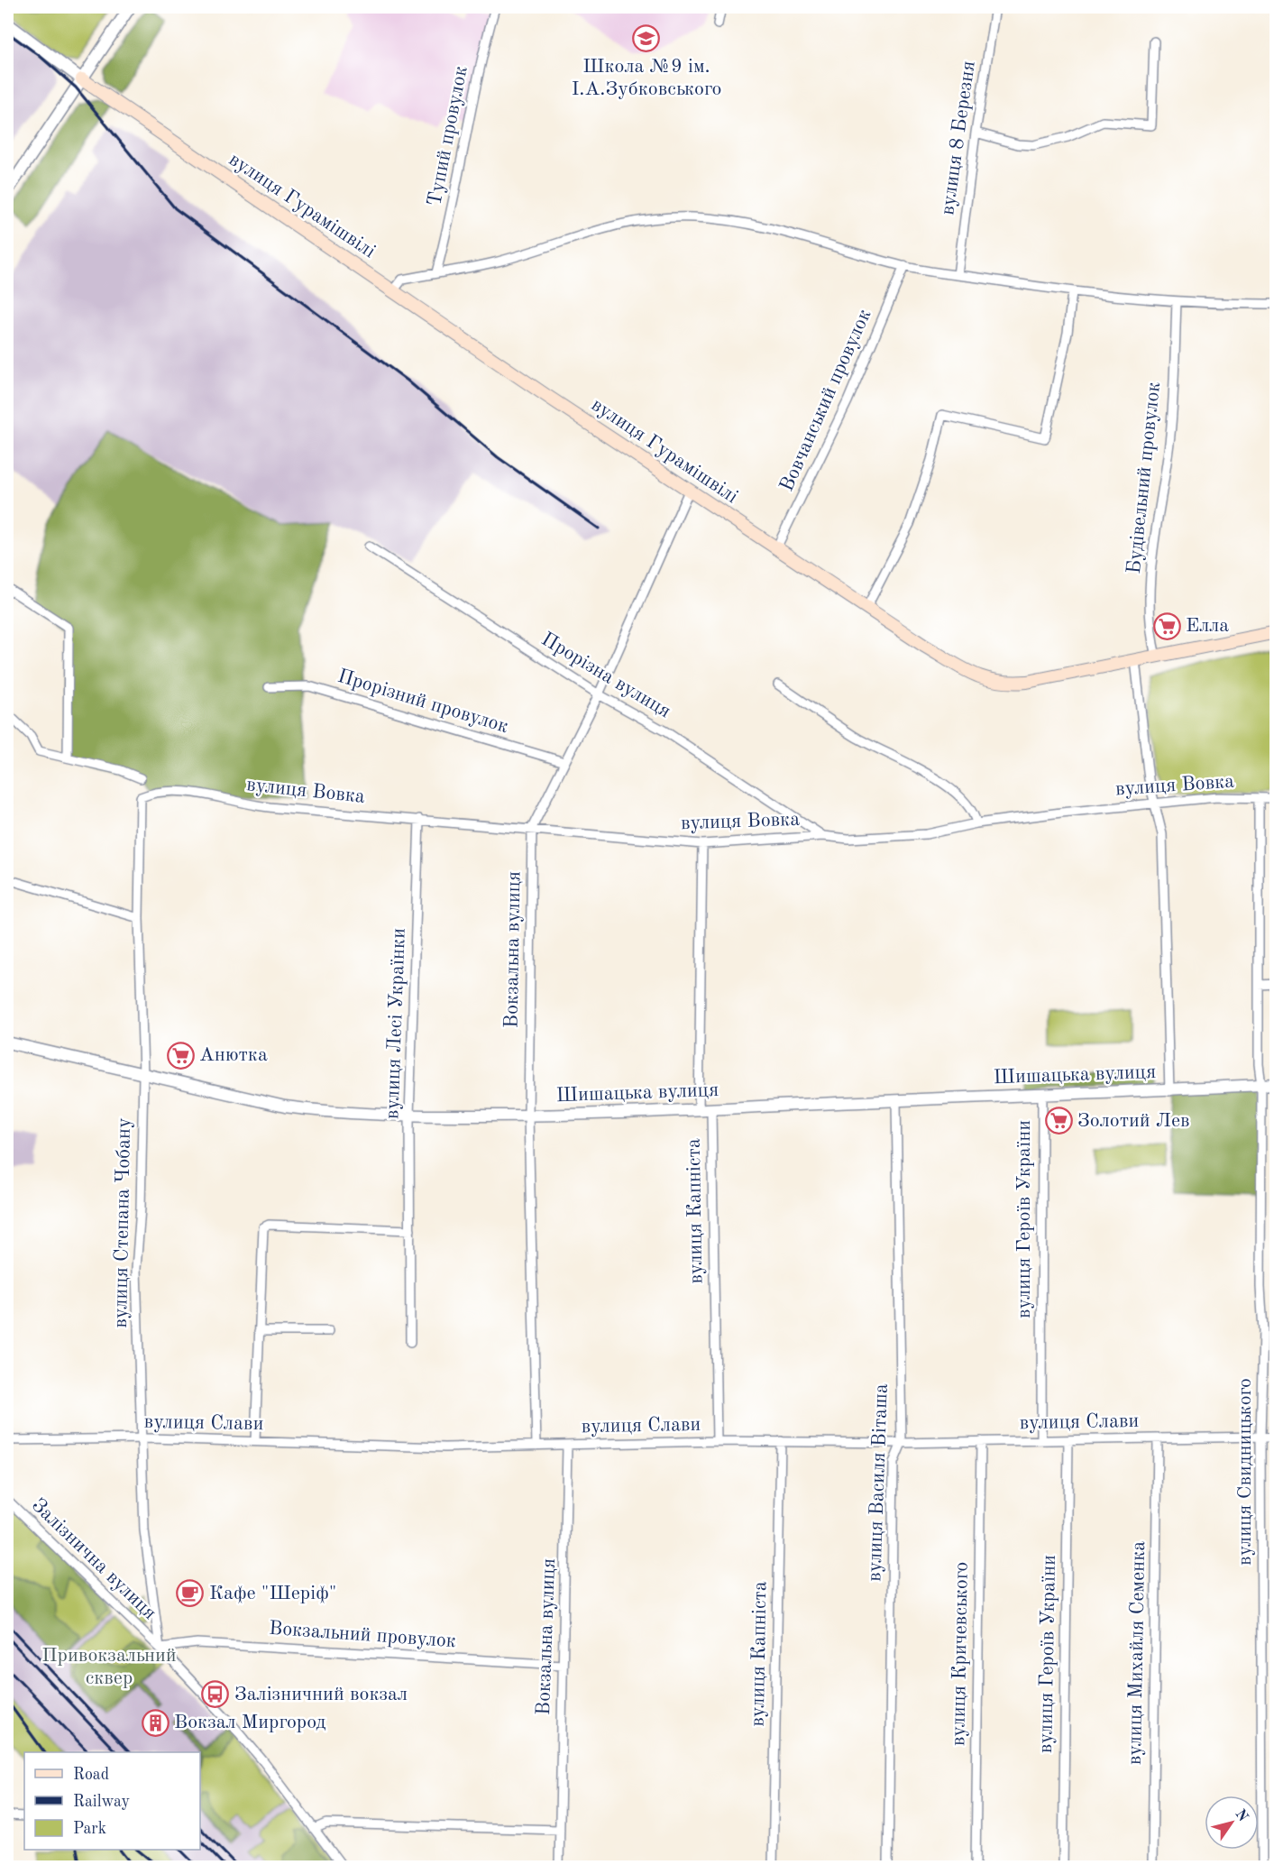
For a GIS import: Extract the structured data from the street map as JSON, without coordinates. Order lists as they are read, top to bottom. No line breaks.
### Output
{"streets":{"main road":["вулиця Гурамішвілі"],"street":["Тупий провулок","вулиця 8 Березня","Вовчанський провулок","Будівельний провулок","Прорізна вулиця","Прорізний провулок","вулиця Вовка","Вокзальна вулиця","вулиця Лесі Українки","Шишацька вулиця","вулиця Капніста","вулиця Героїв України","вулиця Степана Чобану","вулиця Слави","вулиця Свидницького","вулиця Василя Віташа","Залізнична вулиця","Вокзальний провулок","вулиця Михайля Семенка","вулиця Кричевського"]},"crossings":[["вулиця Гурамішвілі","Вовчанський провулок"],["вулиця Гурамішвілі","Будівельний провулок"],["вулиця Гурамішвілі","Вокзальна вулиця"],["Прорізна вулиця","вулиця Вовка"],["Прорізна вулиця","Вокзальна вулиця"],["Прорізний провулок","Вокзальна вулиця"],["вулиця Вовка","Вокзальна вулиця"],["вулиця Вовка","вулиця Лесі Українки"],["вулиця Вовка","вулиця Капніста"],["вулиця Вовка","вулиця Степана Чобану"],["вулиця Вовка","вулиця Свидницького"],["Вокзальна вулиця","Шишацька вулиця"],["Вокзальна вулиця","вулиця Слави"],["Вокзальна вулиця","Вокзальний провулок"],["вулиця Лесі Українки","Шишацька вулиця"],["Шишацька вулиця","вулиця Капніста"],["Шишацька вулиця","вулиця Героїв України"],["Шишацька вулиця","вулиця Степана Чобану"],["Шишацька вулиця","вулиця Свидницького"],["Шишацька вулиця","вулиця Василя Віташа"],["вулиця Капніста","вулиця Слави"],["вулиця Героїв України","вулиця Слави"],["вулиця Степана Чобану","вулиця Слави"],["вулиця Степана Чобану","Залізнична вулиця"],["вулиця Степана Чобану","Вокзальний провулок"],["вулиця Слави","вулиця Свидницького"],["вулиця Слави","вулиця Василя Віташа"],["вулиця Слави","вулиця Михайля Семенка"],["вулиця Слави","вулиця Кричевського"],["Залізнична вулиця","Вокзальний провулок"]],"parks":["Привокзальний сквер"],"places":{"school or university":["Школа №9 ім. І.А.Зубковського"],"supermarket":["Елла","Анютка","Золотий Лев"],"cafe":["Кафе \"Шеріф\""],"bus stop":["Залізничний вокзал"],"building":["Вокзал Миргород"]},"legend":["Road","Railway","Park"],"north":"top right"}
